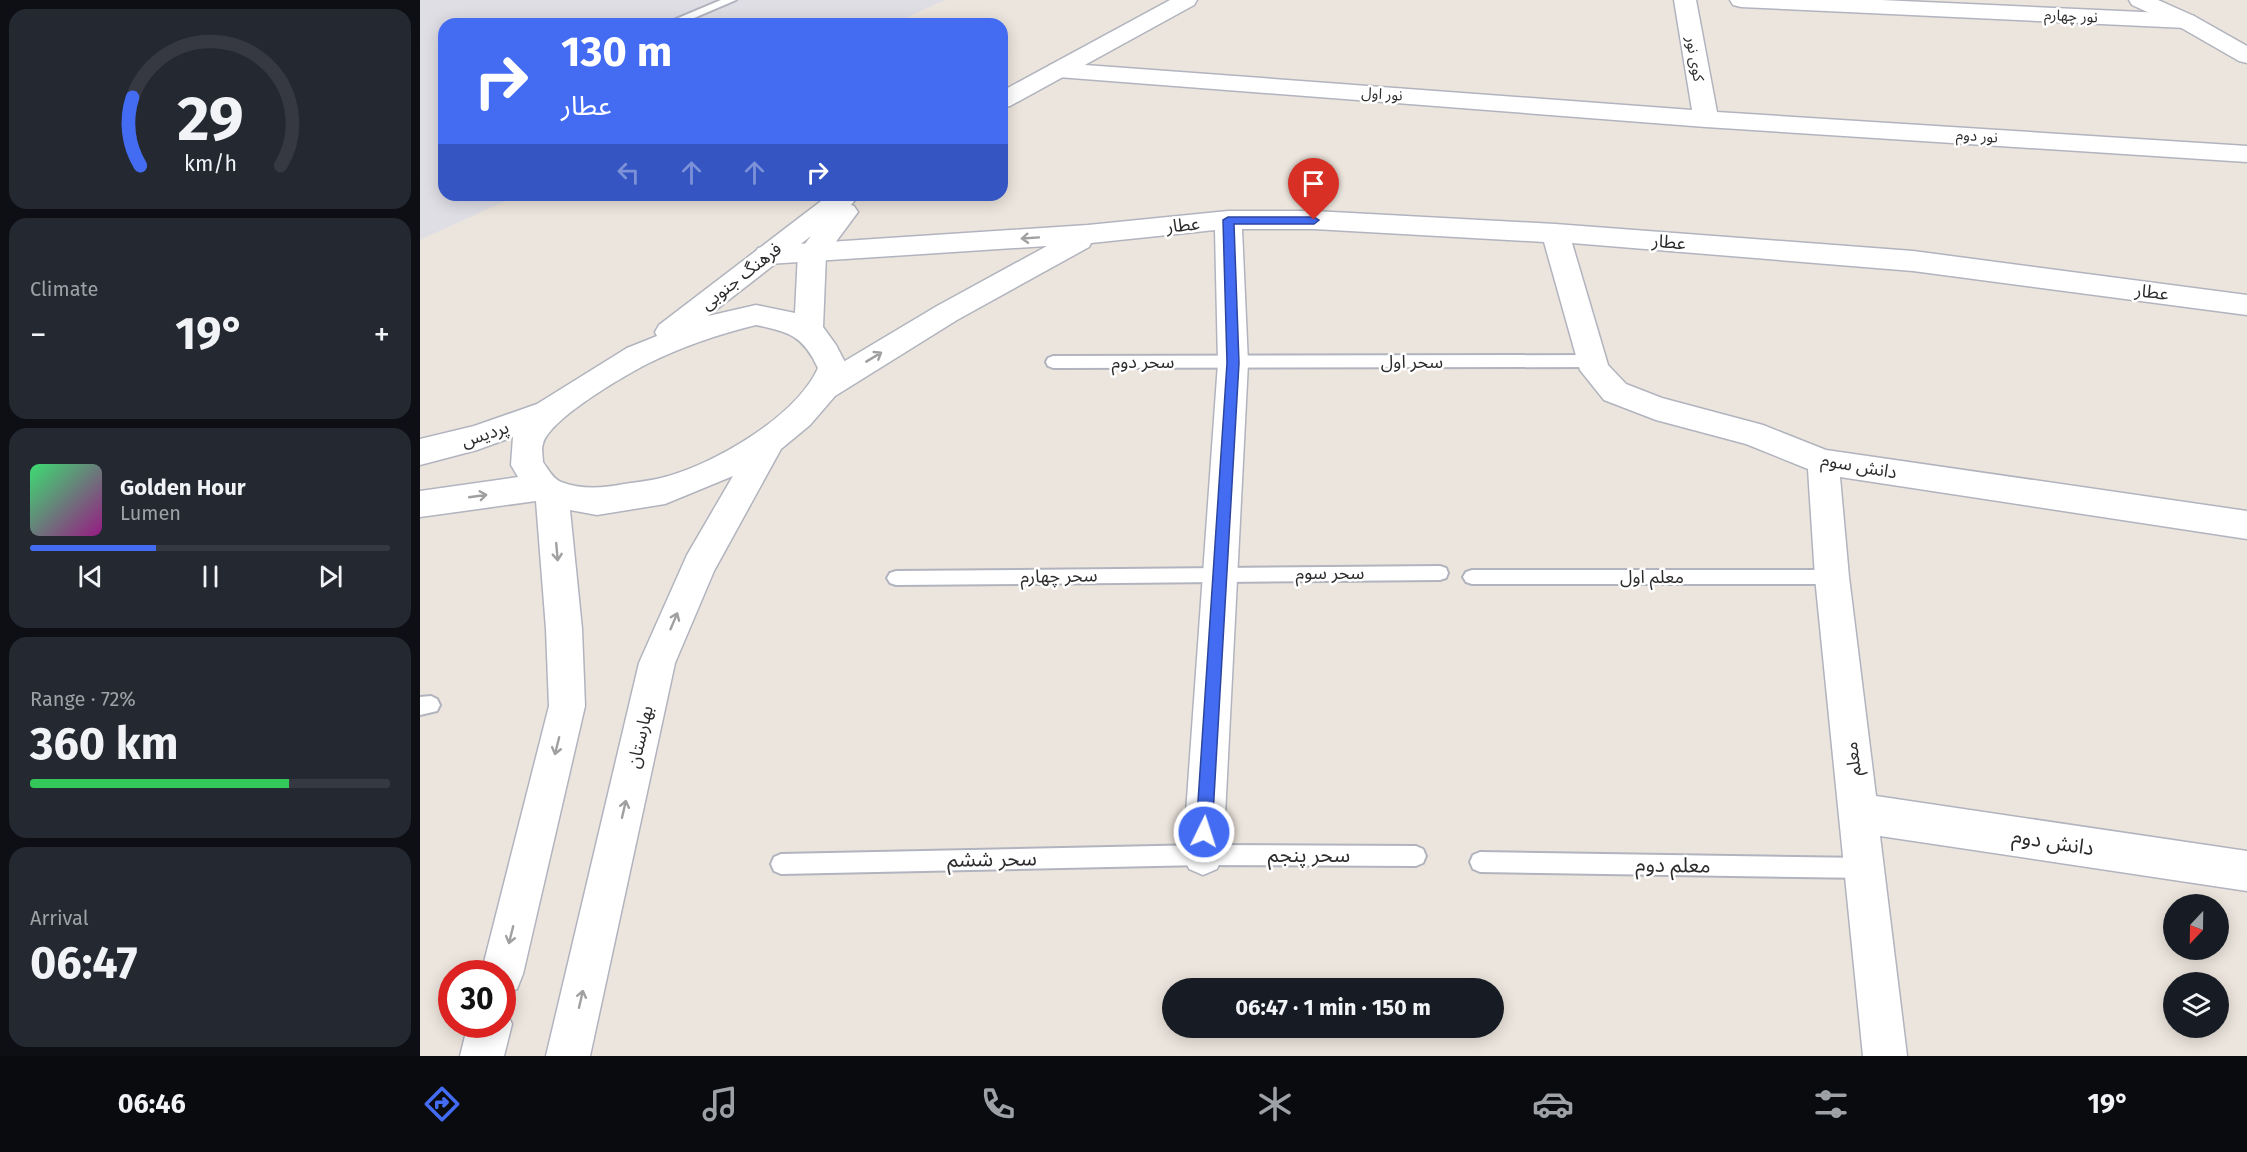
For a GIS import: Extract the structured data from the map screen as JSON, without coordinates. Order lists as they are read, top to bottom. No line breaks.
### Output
{"streets":{"street":["نور چهارم","کوی نور","نور اول","نور دوم","عطار","فرهنگ جنوبی","پردیس","دانش سوم","بهارستان","معلم","دانش دوم"],"lane":["سحر دوم","سحر اول","سحر سوم","سحر چهارم","معلم اول","سحر پنجم","سحر ششم","معلم دوم"]},"crossings":[["کوی نور","نور اول"],["کوی نور","نور دوم"],["نور اول","نور دوم"],["عطار","فرهنگ جنوبی"],["عطار","دانش سوم"],["سحر دوم","سحر اول"],["سحر اول","دانش سوم"],["دانش سوم","معلم"],["سحر سوم","سحر چهارم"],["معلم اول","معلم"],["معلم","دانش دوم"],["معلم","معلم دوم"],["سحر پنجم","سحر ششم"]],"north":"bottom","page":{"turn":["130 m","عطار"],"tile":["Climate",["Range · 72%","360 km"],["Arrival","06:47"]],"heat":["−","19°","+"],"song":["Golden Hour","Lumen"],"limit":"30","trip":"06:47 · 1 min · 150 m","tabs":["06:46","19°"],"gauge":["29","km/h"]}}
